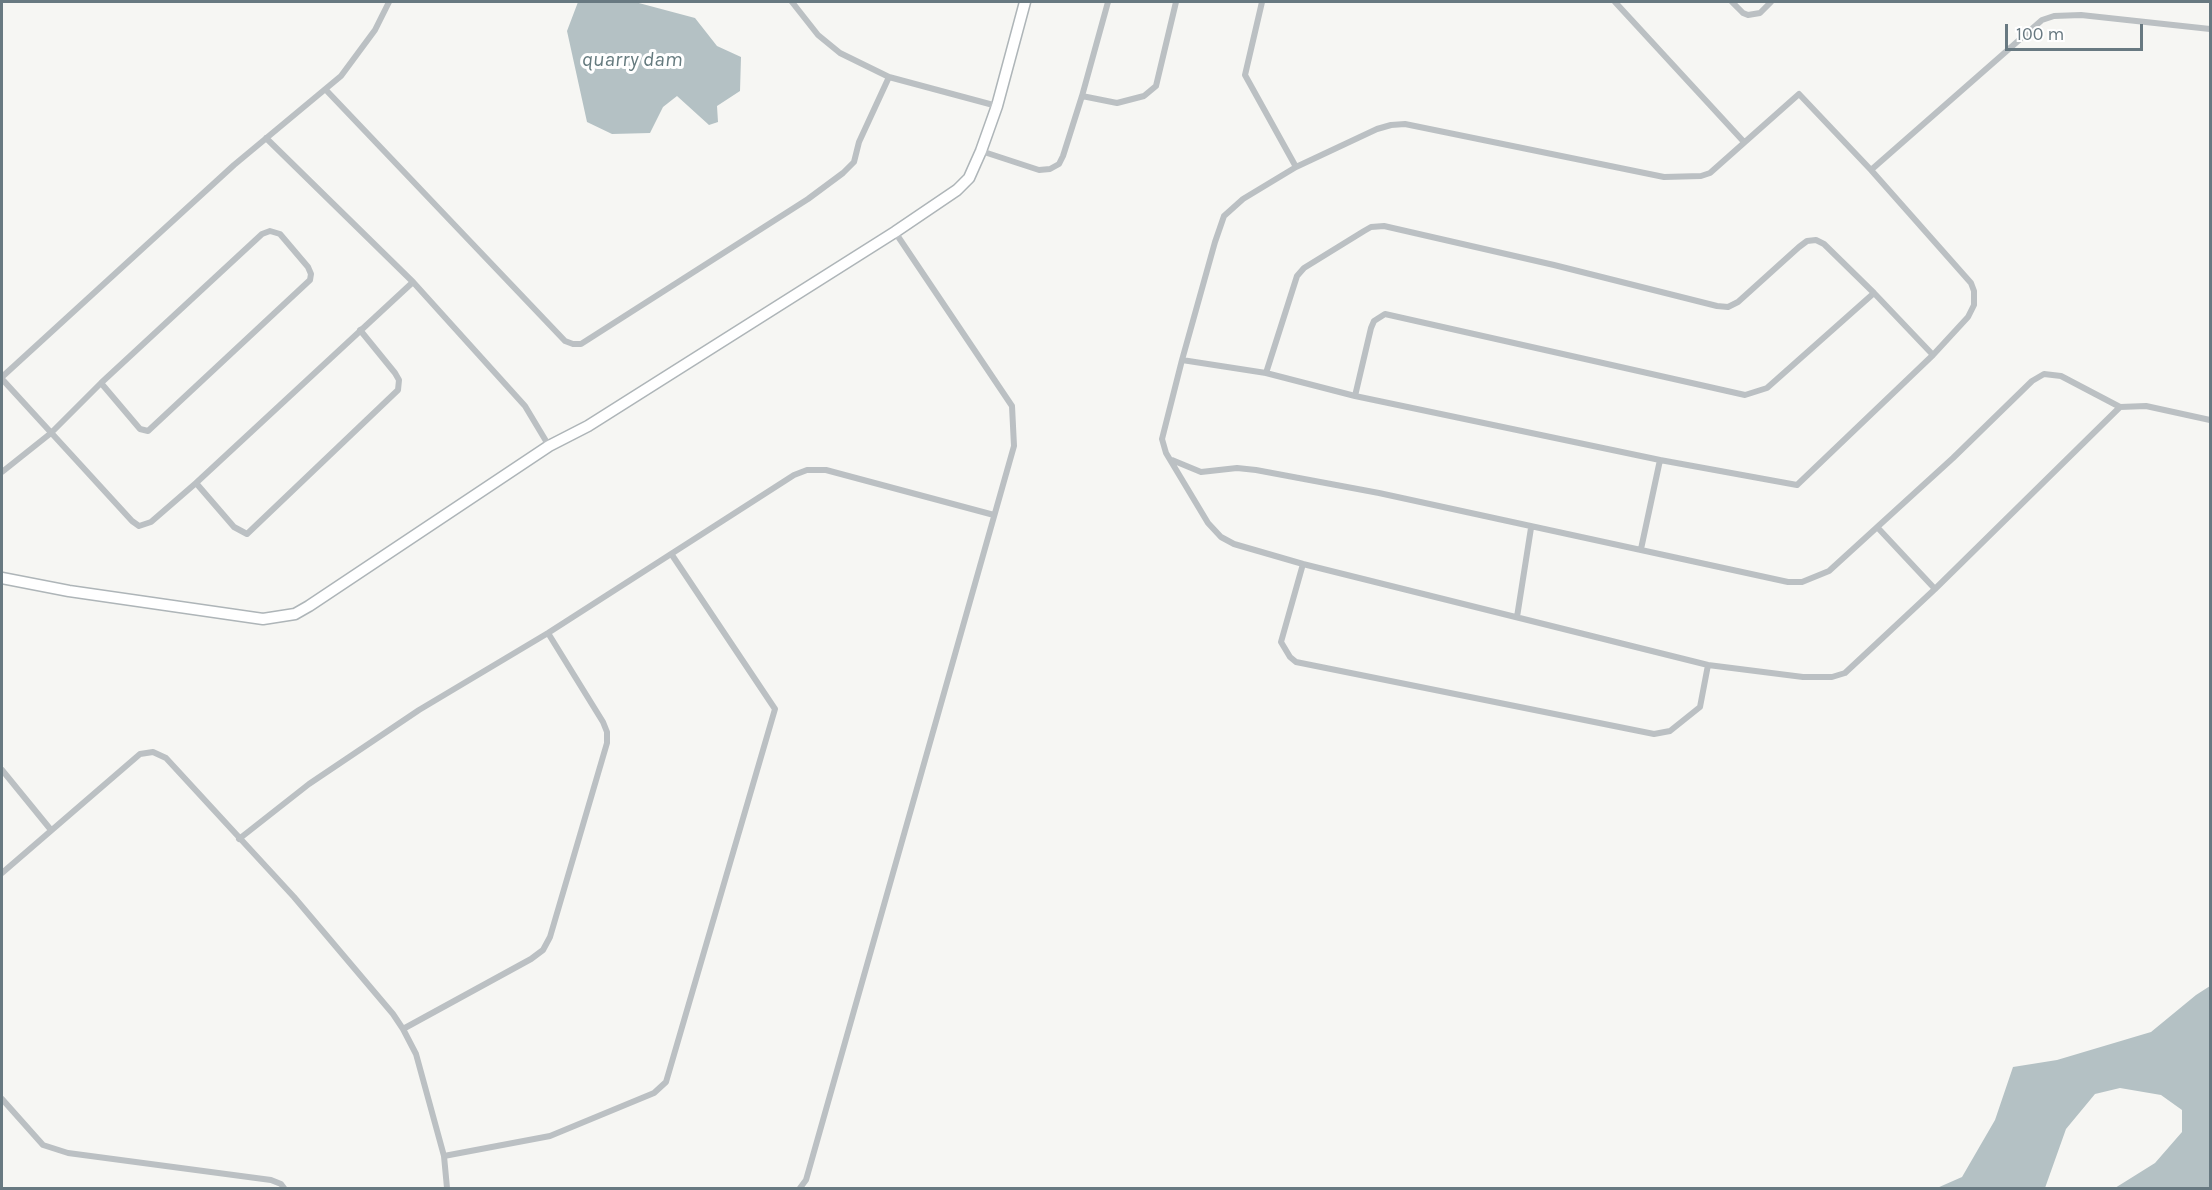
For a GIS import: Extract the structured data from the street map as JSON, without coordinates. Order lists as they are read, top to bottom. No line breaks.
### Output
{"water":["quarry dam"],"scale_bar":"100 m"}
